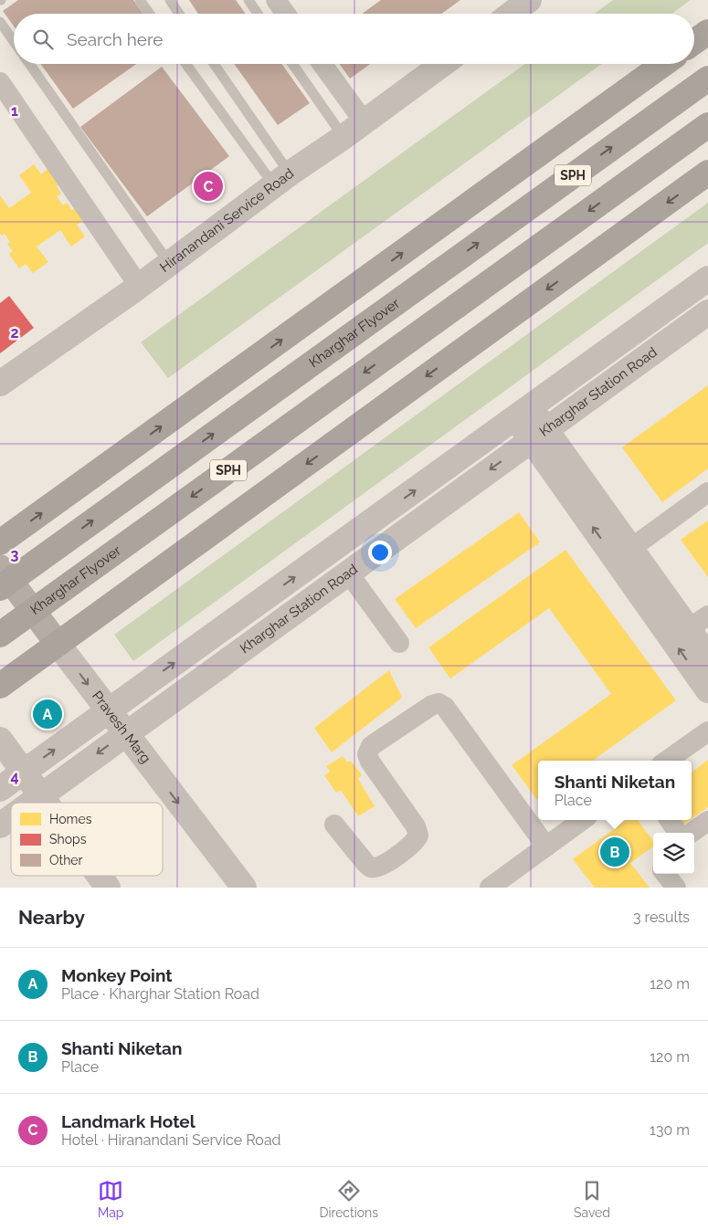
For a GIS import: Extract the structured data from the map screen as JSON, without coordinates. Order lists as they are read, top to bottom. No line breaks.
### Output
{"streets":{"highway":["SPH","Kharghar Flyover"],"main road":["Pravesh Marg"],"street":["Hiranandani Service Road","Kharghar Station Road"]},"crossings":[["Kharghar Station Road","Pravesh Marg"]],"one_way":["Pravesh Marg"],"legend":["Homes","Shops","Other"],"page":{"search":"Search here","pins":["C","A","B"],"popup":["Shanti Niketan","Place"],"heading":["Nearby","3 results"],"list":[{"mark":"A","name":"Monkey Point","note":"Place · Kharghar Station Road","value":"120 m"},{"mark":"B","name":"Shanti Niketan","note":"Place","value":"120 m"},{"mark":"C","name":"Landmark Hotel","note":"Hotel · Hiranandani Service Road","value":"130 m"}],"nav":["Map","Directions","Saved"]},"grid":{"rows":["1","2","3","4"]}}
